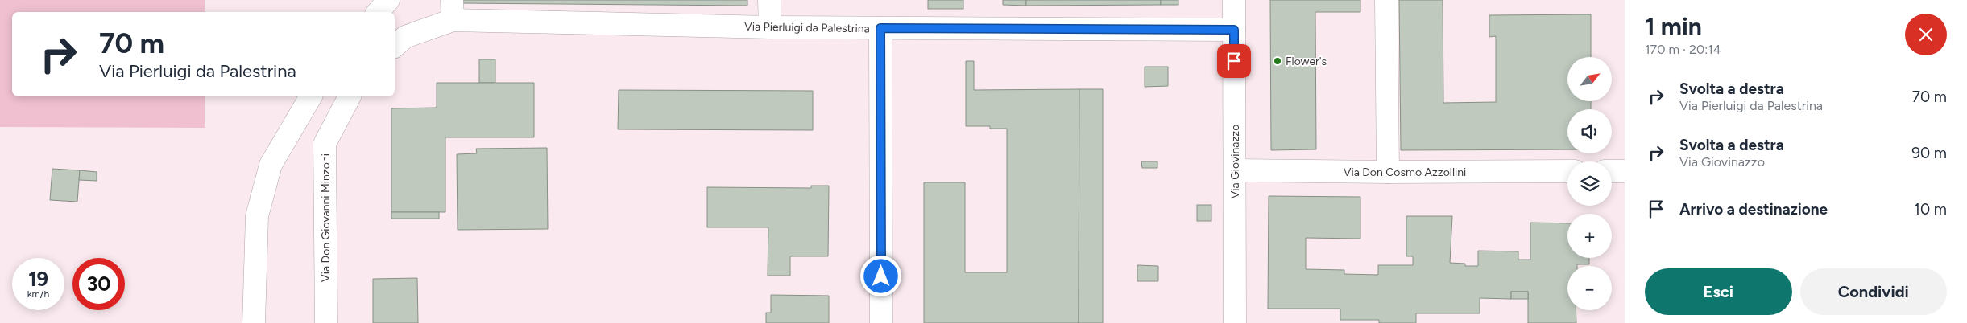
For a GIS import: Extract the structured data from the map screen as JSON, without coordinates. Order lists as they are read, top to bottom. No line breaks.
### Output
{"streets":{"street":["Via Pierluigi da Palestrina","Via Giovinazzo","Via Don Cosmo Azzollini","Via Don Giovanni Minzoni"]},"crossings":[["Via Pierluigi da Palestrina","Via Giovinazzo"],["Via Giovinazzo","Via Don Cosmo Azzollini"]],"places":["Flower's"],"north":"top right","page":{"heading":["1 min","170 m · 20:14"],"turn":["70 m","Via Pierluigi da Palestrina"],"map_buttons":["+","−"],"list":[{"name":"Svolta a destra","note":"Via Pierluigi da Palestrina","value":"70 m"},{"name":"Svolta a destra","note":"Via Giovinazzo","value":"90 m"},{"name":"Arrivo a destinazione","value":"10 m"}],"speed":"19 km/h","limit":"30","buttons":["Esci","Condividi"]}}
